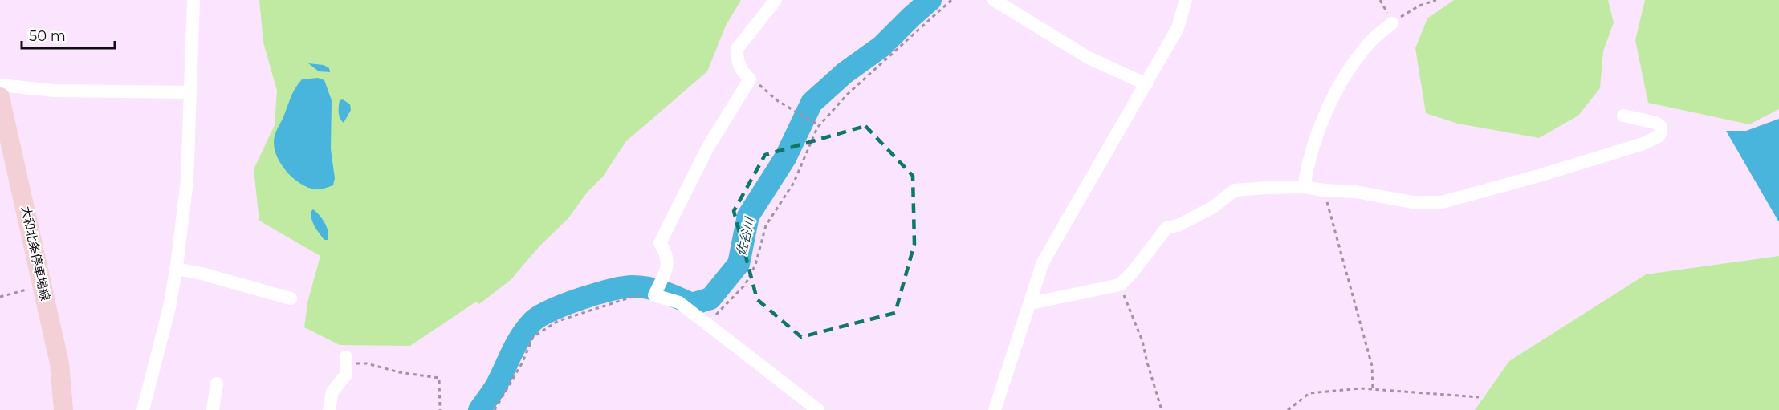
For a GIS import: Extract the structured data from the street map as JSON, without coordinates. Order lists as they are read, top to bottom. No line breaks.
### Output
{"streets":{"main road":["大和北条停車場線"]},"water":["佐谷川"],"scale_bar":"50 m"}
